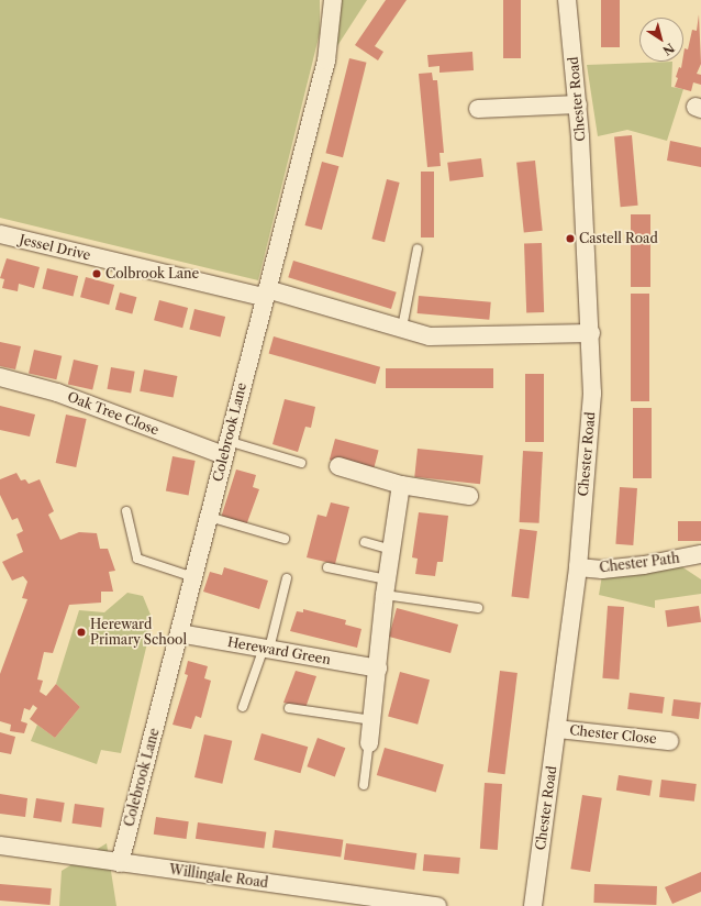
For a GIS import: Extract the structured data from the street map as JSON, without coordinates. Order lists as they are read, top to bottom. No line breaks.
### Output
{"streets":{"street":["Chester Road","Jessel Drive","Oak Tree Close","Colebrook Lane","Chester Path","Hereward Green","Chester Close","Willingale Road"]},"crossings":[["Chester Road","Chester Path"],["Chester Road","Chester Close"],["Jessel Drive","Colebrook Lane"],["Oak Tree Close","Colebrook Lane"],["Colebrook Lane","Hereward Green"],["Colebrook Lane","Willingale Road"]],"places":["Castell Road","Colbrook Lane","Hereward Primary School"],"north":"bottom right"}
